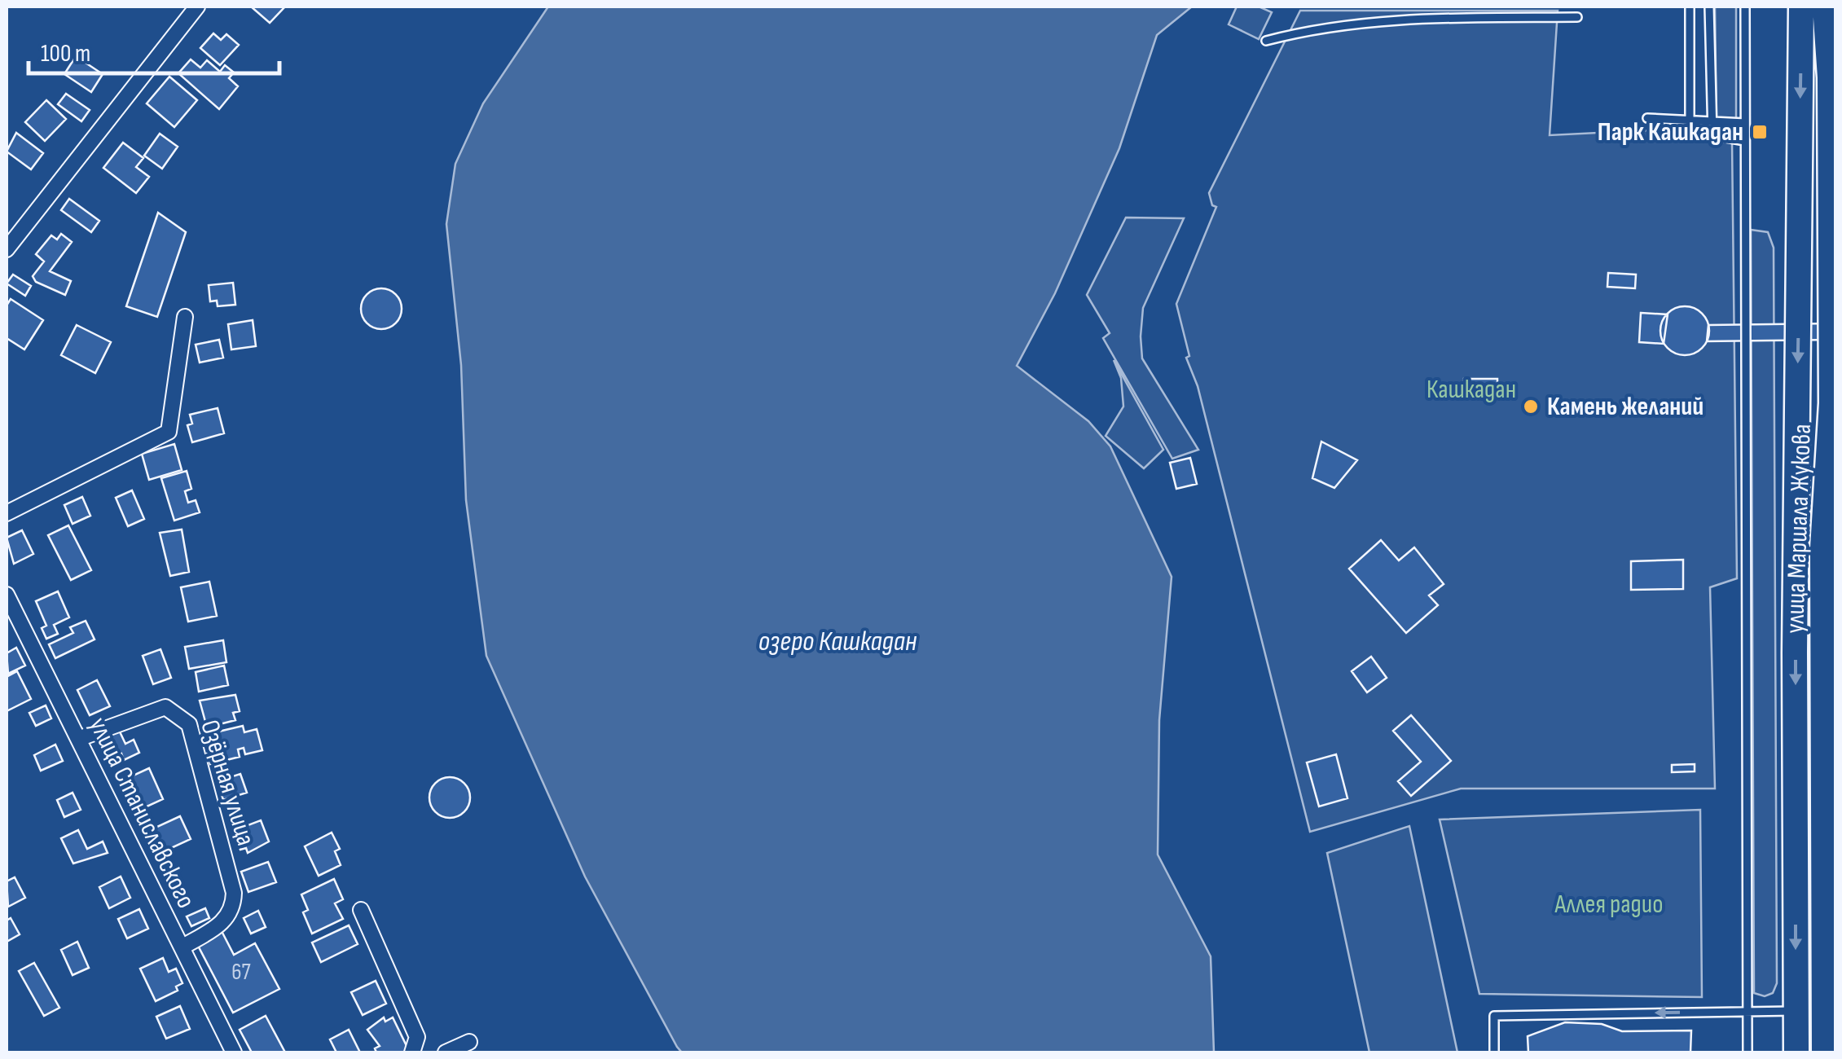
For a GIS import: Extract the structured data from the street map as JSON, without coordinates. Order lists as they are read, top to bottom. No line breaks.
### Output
{"streets":{"main road":["улица Маршала Жукова"],"street":["Озёрная улица","улица Станиславского"]},"crossings":[["Озёрная улица","улица Станиславского"]],"water":["озеро Кашкадан"],"parks":["Кашкадан","Аллея радио"],"places":{"transit":["Парк Кашкадан"],"other":["Камень желаний"]},"house_numbers":["67"],"scale_bar":"100 m"}
